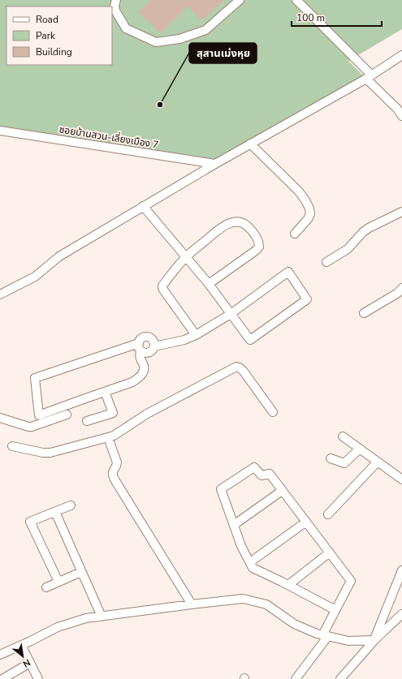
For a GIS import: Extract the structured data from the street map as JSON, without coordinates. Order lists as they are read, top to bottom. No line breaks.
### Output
{"streets":{"street":["ซอยบ้านสวน-เลี่ยงเมือง 7"]},"places":["สุสานเม่งหุย"],"legend":["Road","Park","Building"],"scale_bar":"100 m","north":"bottom right"}
